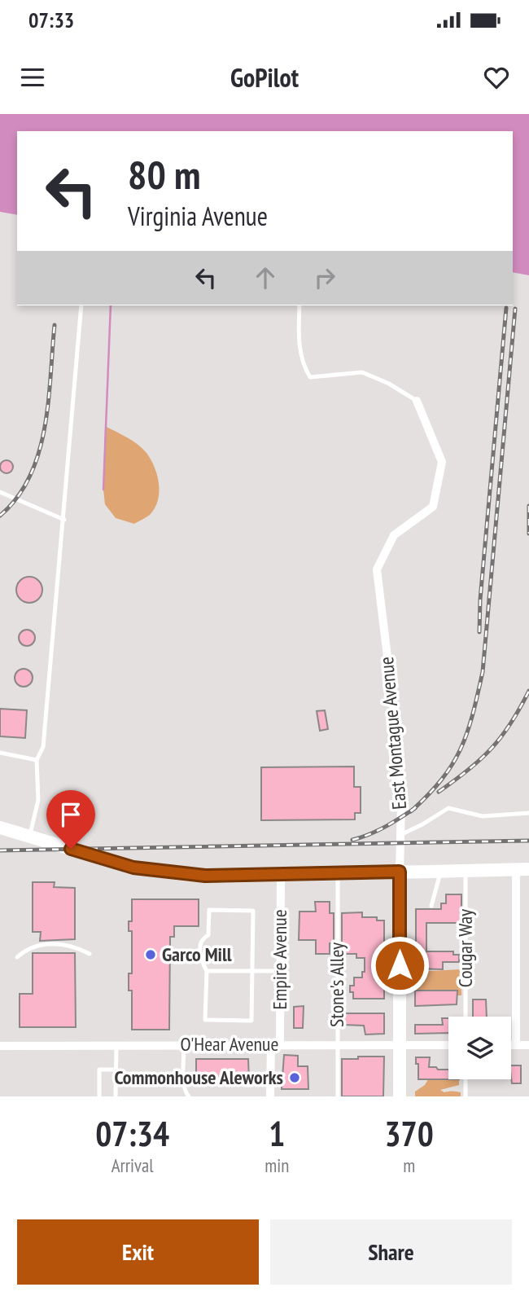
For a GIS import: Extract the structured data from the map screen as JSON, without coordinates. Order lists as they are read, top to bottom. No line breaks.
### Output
{"streets":{"main road":["East Montague Avenue"],"street":["Empire Avenue","O'Hear Avenue"],"lane":["Cougar Way","Stone's Alley"]},"crossings":[["East Montague Avenue","O'Hear Avenue"],["Empire Avenue","O'Hear Avenue"],["Stone's Alley","O'Hear Avenue"]],"places":["Garco Mill","Commonhouse Aleworks"],"page":{"status":"07:33","header":"GoPilot","turn":["80 m","Virginia Avenue"],"eta":["07:34","Arrival","1","min","370","m"],"buttons":["Exit","Share"]}}
